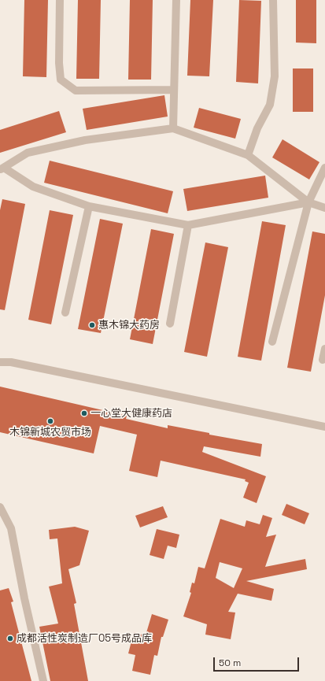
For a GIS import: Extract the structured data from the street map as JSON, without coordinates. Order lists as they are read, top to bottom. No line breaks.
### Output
{"places":["惠木锦大药房","一心堂大健康药店","木锦新城农贸市场","成都活性炭制造厂05号成品库"],"scale_bar":"50 m"}
